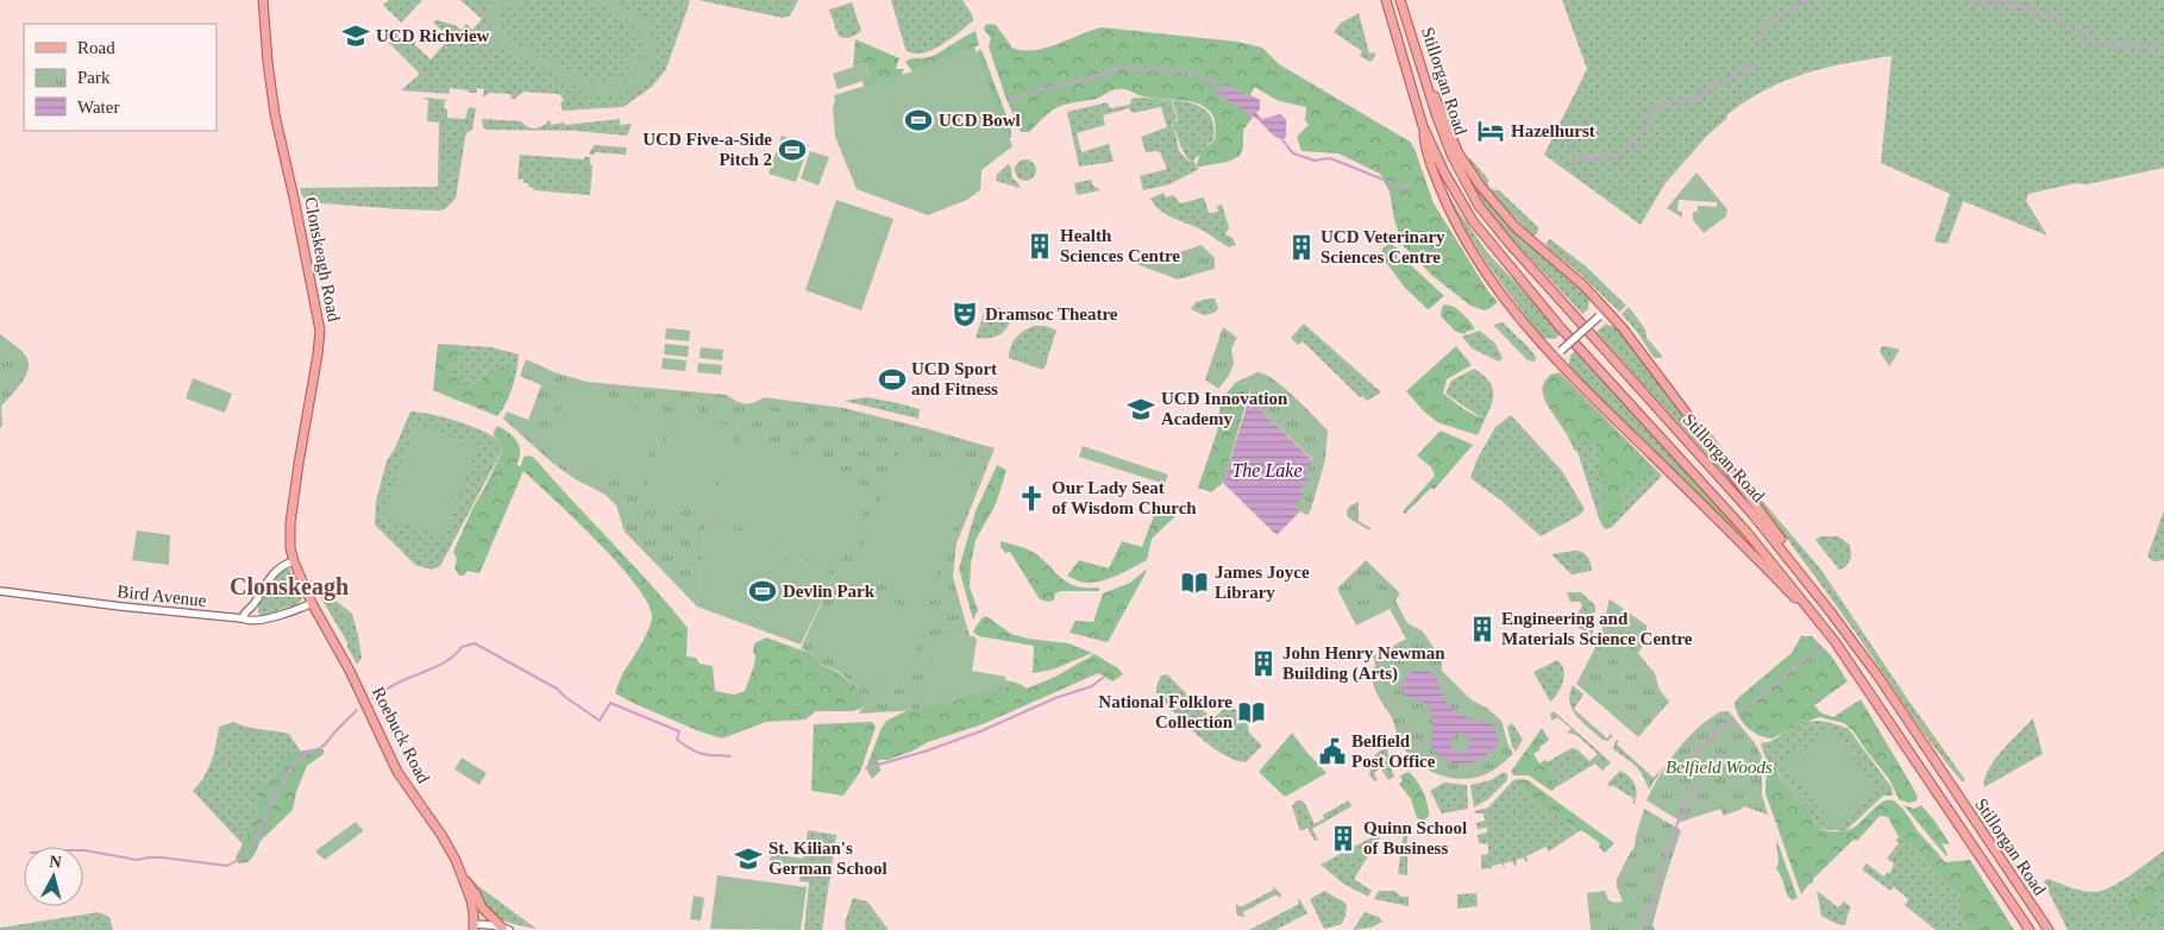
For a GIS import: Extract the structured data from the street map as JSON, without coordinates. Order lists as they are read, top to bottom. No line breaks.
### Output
{"streets":{"main road":["Stillorgan Road","Clonskeagh Road","Roebuck Road"],"street":["Bird Avenue"]},"crossings":[["Clonskeagh Road","Roebuck Road"],["Bird Avenue","Roebuck Road"]],"districts":["Clonskeagh"],"water":["The Lake"],"parks":["Belfield Woods"],"places":{"school or university":["UCD Richview","UCD Innovation Academy","St. Kilian's German School"],"sports":["UCD Bowl","UCD Five-a-Side Pitch 2","UCD Sport and Fitness","Devlin Park"],"hotel":["Hazelhurst"],"building":["Health Sciences Centre","UCD Veterinary Sciences Centre","Engineering and Materials Science Centre","John Henry Newman Building (Arts)","Quinn School of Business"],"theatre":["Dramsoc Theatre"],"church":["Our Lady Seat of Wisdom Church"],"library":["James Joyce Library","National Folklore Collection"],"public building":["Belfield Post Office"]},"legend":["Road","Park","Water"],"north":"top"}
